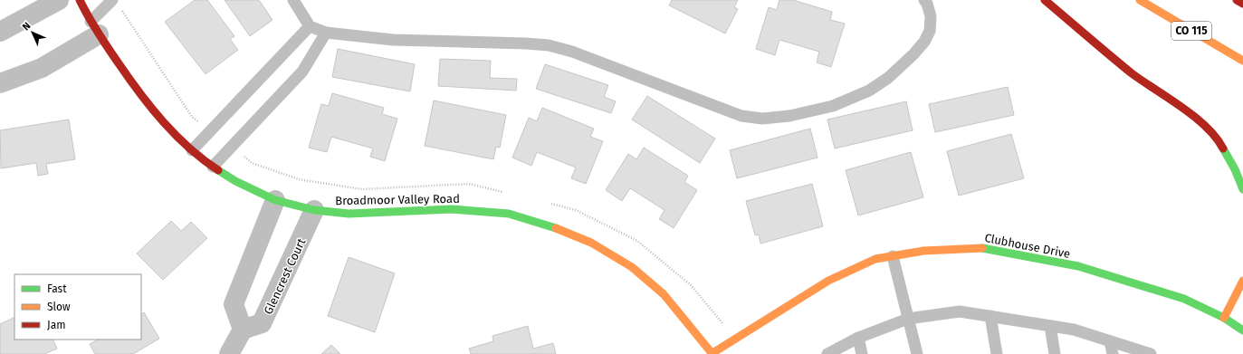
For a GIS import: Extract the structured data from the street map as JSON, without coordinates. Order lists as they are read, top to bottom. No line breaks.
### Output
{"streets":{"main road":["CO 115","Broadmoor Valley Road","Clubhouse Drive"],"street":["Glencrest Court"]},"crossings":[["Broadmoor Valley Road","Clubhouse Drive"],["Broadmoor Valley Road","Glencrest Court"]],"legend":["Fast","Slow","Jam"],"north":"top left"}
